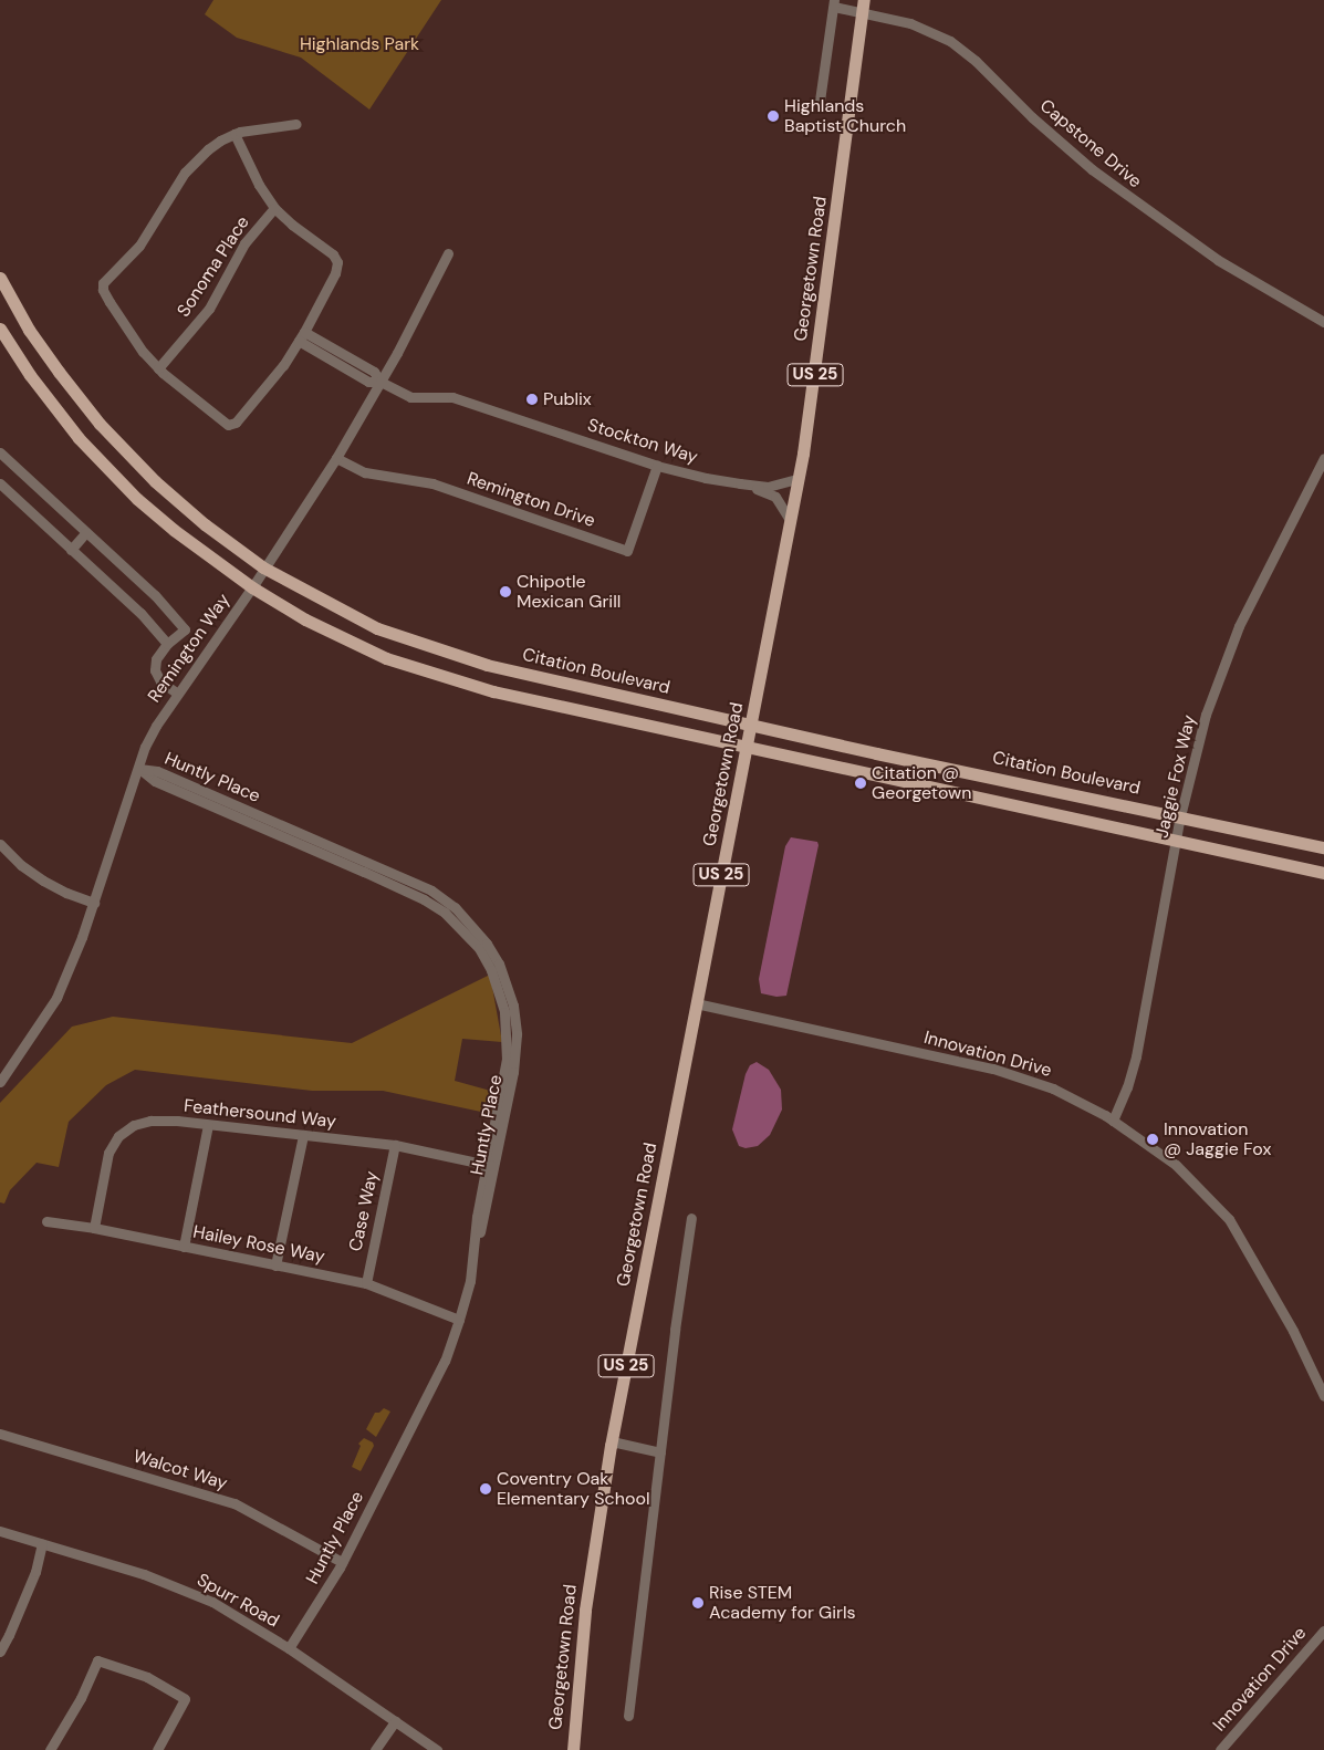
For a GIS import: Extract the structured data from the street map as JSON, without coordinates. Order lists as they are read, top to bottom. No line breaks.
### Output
{"streets":{"main road":["Georgetown Road","US 25","Citation Boulevard"],"street":["Capstone Drive","Sonoma Place","Stockton Way","Remington Drive","Remington Way","Jaggie Fox Way","Huntly Place","Innovation Drive","Feathersound Way","Case Way","Hailey Rose Way","Walcot Way","Spurr Road"]},"crossings":[["Capstone Drive","Georgetown Road"],["Georgetown Road","Stockton Way"],["Georgetown Road","Citation Boulevard"],["Georgetown Road","Innovation Drive"],["Stockton Way","Remington Drive"],["Stockton Way","Remington Way"],["Remington Drive","Remington Way"],["Remington Way","Citation Boulevard"],["Remington Way","Huntly Place"],["Citation Boulevard","Jaggie Fox Way"],["Jaggie Fox Way","Innovation Drive"],["Huntly Place","Feathersound Way"],["Huntly Place","Hailey Rose Way"],["Huntly Place","Walcot Way"],["Huntly Place","Spurr Road"],["Feathersound Way","Case Way"],["Feathersound Way","Hailey Rose Way"],["Case Way","Hailey Rose Way"]],"parks":["Highlands Park"],"places":["Highlands Baptist Church","Publix","Chipotle Mexican Grill","Citation @ Georgetown","Innovation @ Jaggie Fox","Coventry Oak Elementary School","Rise STEM Academy for Girls"]}
